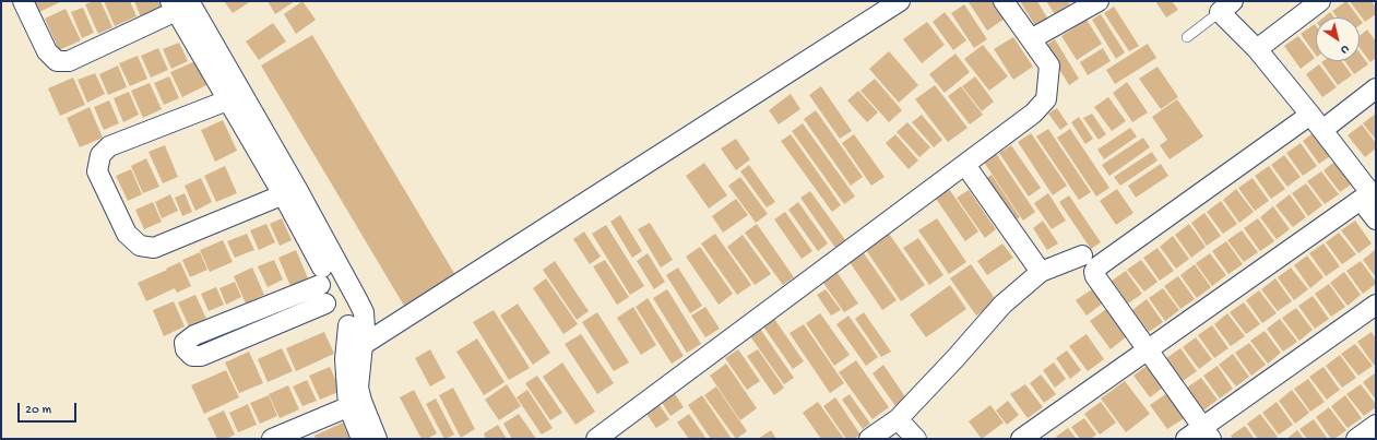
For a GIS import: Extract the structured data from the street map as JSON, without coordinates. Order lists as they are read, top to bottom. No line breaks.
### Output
{"scale_bar":"20 m","north":"bottom right"}
